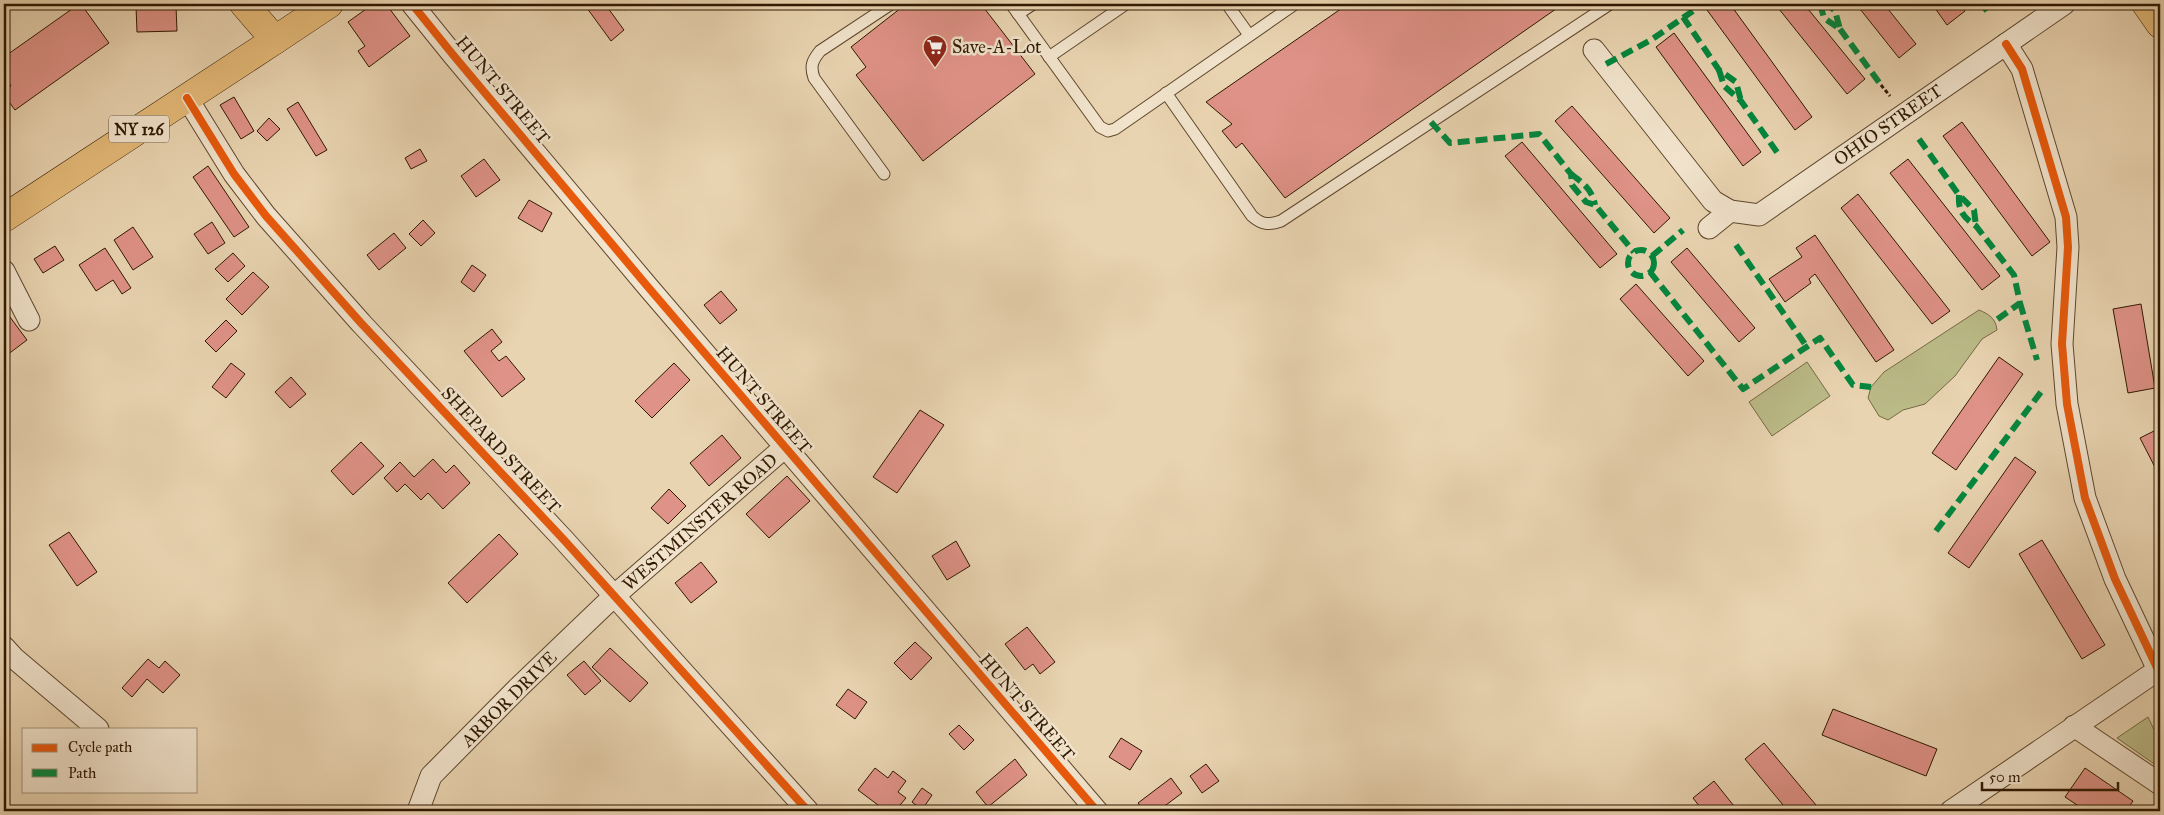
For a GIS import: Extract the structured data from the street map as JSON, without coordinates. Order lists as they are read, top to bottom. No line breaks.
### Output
{"streets":{"main road":["NY 126"],"street":["HUNT STREET","OHIO STREET","SHEPARD STREET","WESTMINSTER ROAD","ARBOR DRIVE"]},"crossings":[["HUNT STREET","WESTMINSTER ROAD"],["NY 126","SHEPARD STREET"],["SHEPARD STREET","WESTMINSTER ROAD"],["SHEPARD STREET","ARBOR DRIVE"],["WESTMINSTER ROAD","ARBOR DRIVE"]],"places":{"supermarket":["Save-A-Lot"]},"legend":["Cycle path","Path"],"scale_bar":"50 m"}
